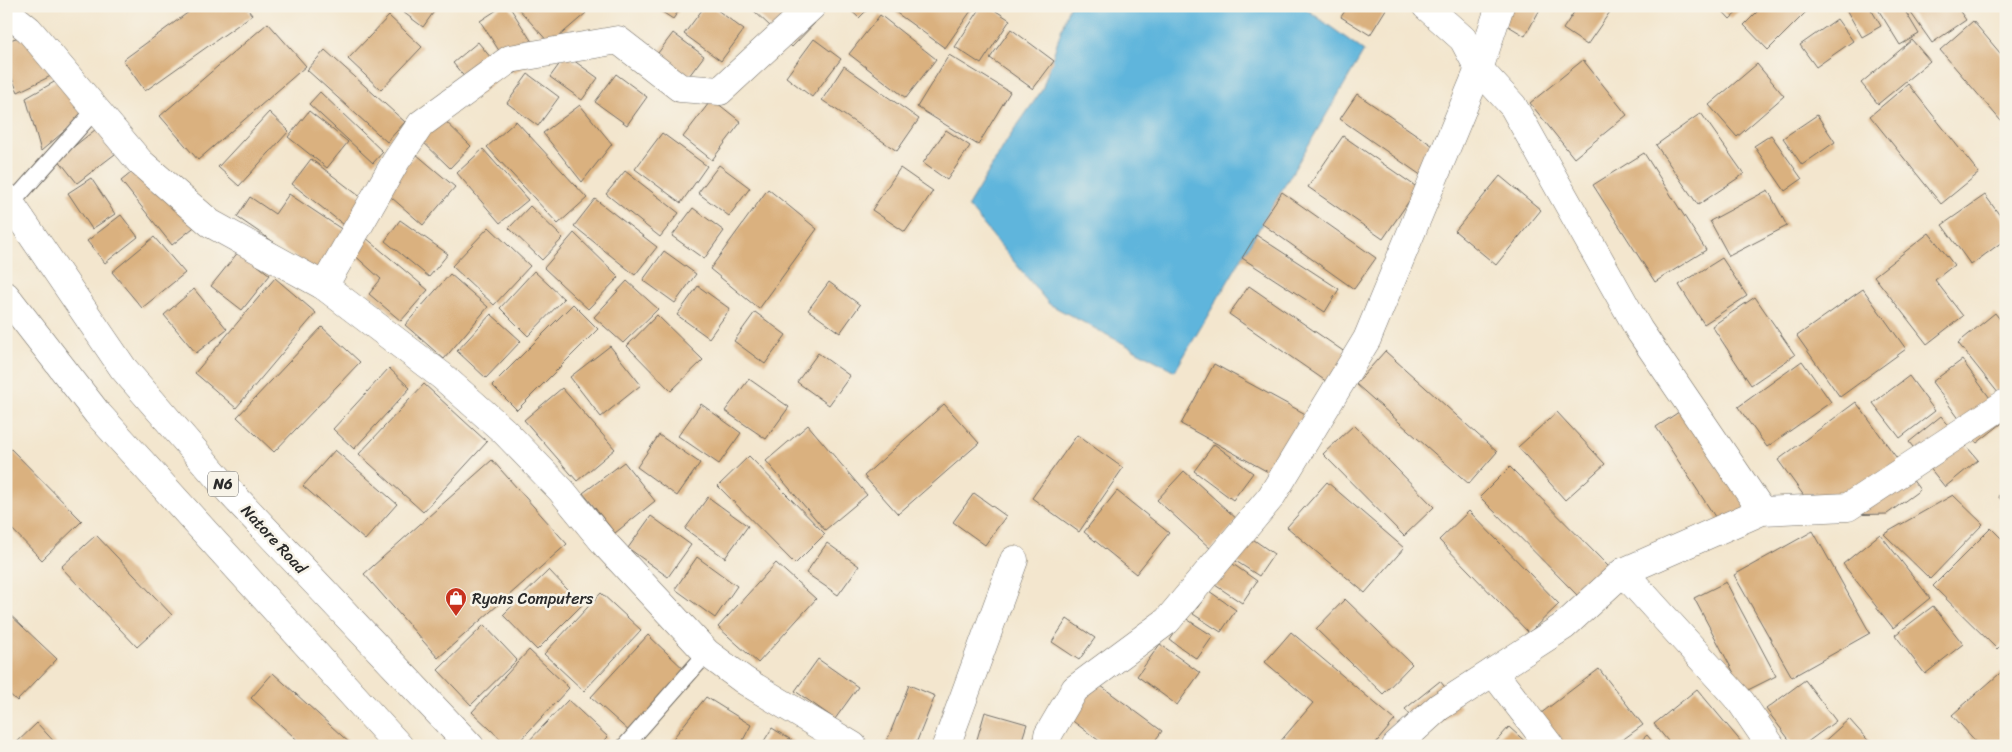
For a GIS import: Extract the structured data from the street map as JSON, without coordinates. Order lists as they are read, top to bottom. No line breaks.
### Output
{"streets":{"main road":["N6","Natore Road"]},"places":{"shop":["Ryans Computers"]}}
